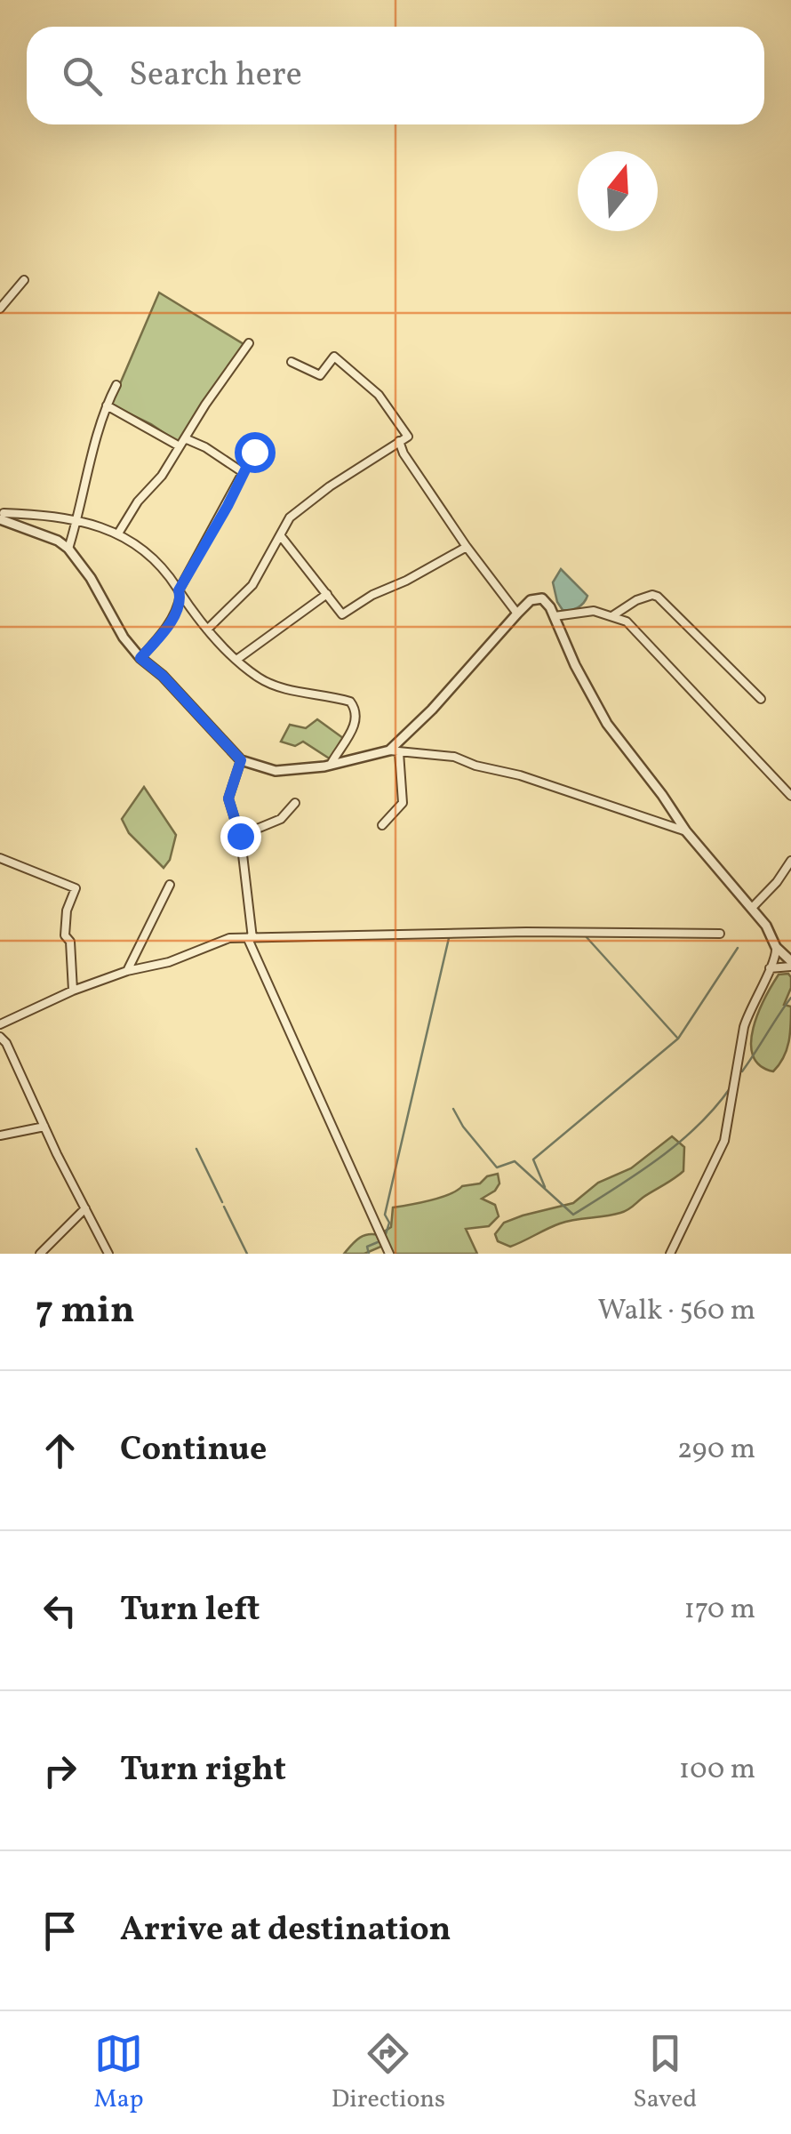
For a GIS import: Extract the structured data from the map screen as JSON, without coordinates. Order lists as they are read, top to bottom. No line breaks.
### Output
{"north":"top","page":{"search":"Search here","heading":["7 min","Walk · 560 m"],"list":[["Continue","290 m"],["Turn left","170 m"],["Turn right","100 m"],"Arrive at destination"],"nav":["Map","Directions","Saved"]}}
